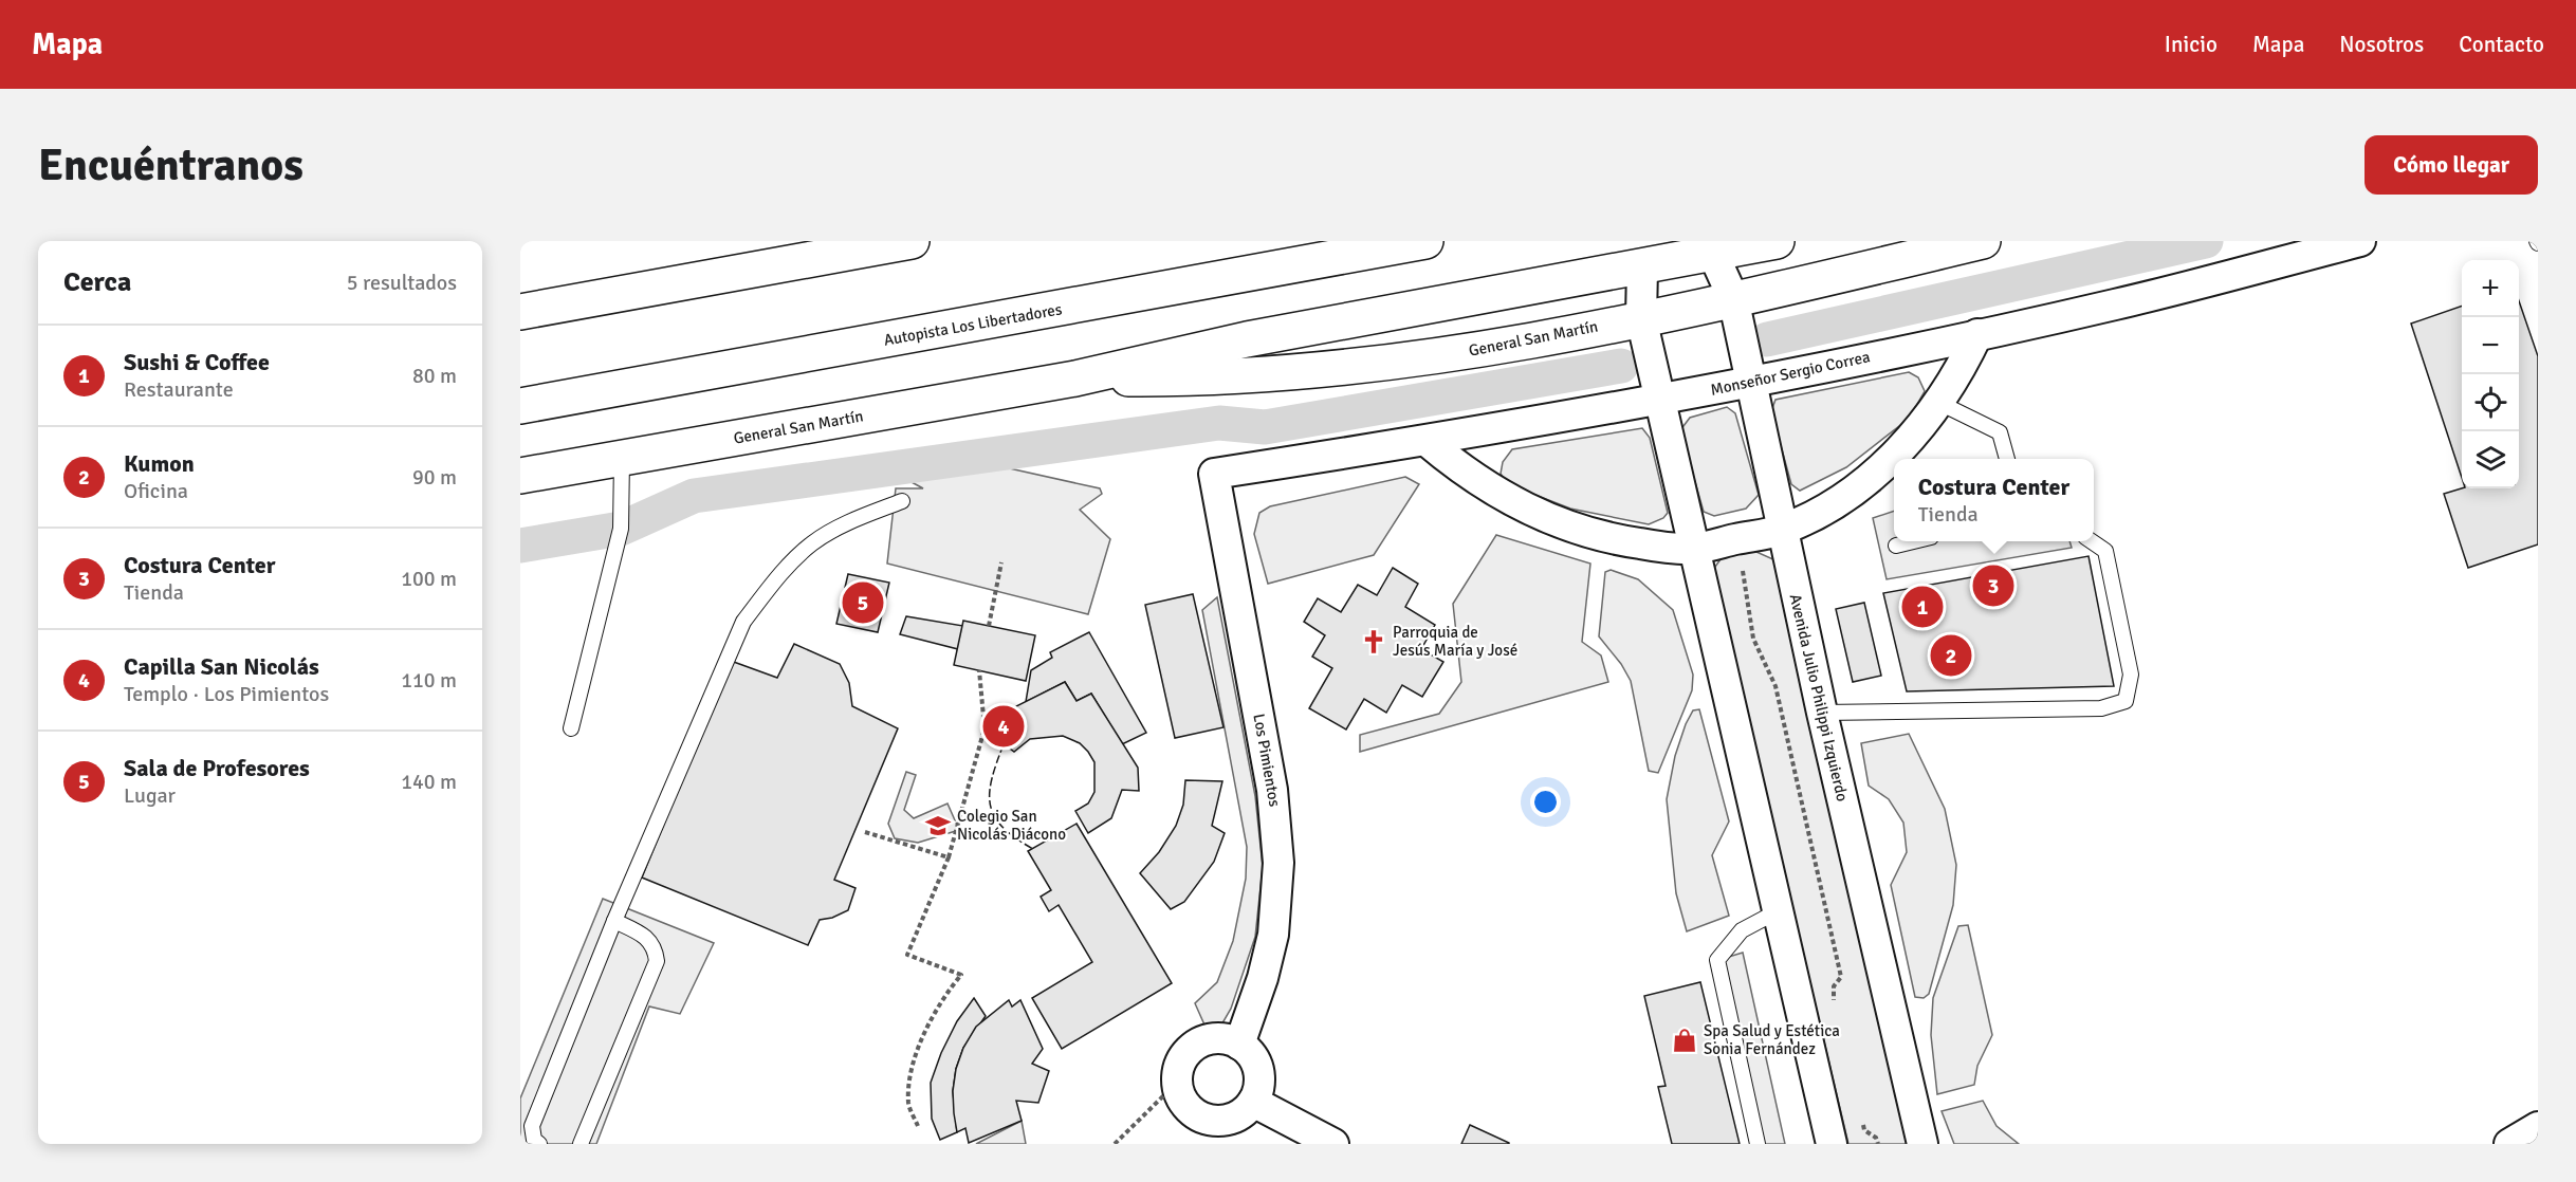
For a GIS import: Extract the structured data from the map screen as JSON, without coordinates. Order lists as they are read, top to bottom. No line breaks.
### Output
{"streets":{"main road":["Autopista Los Libertadores","General San Martín"],"street":["Monseñor Sergio Correa","Avenida Julio Philippi Izquierdo","Los Pimientos"]},"crossings":[["General San Martín","Avenida Julio Philippi Izquierdo"],["Monseñor Sergio Correa","Avenida Julio Philippi Izquierdo"],["Monseñor Sergio Correa","Los Pimientos"]],"places":{"church":["Parroquia de Jesús María y José"],"school or university":["Colegio San Nicolás Diácono"],"shop":["Spa Salud y Estética Sonia Fernández"]},"page":{"header":"Mapa","nav":["Inicio","Mapa","Nosotros","Contacto"],"buttons":"Cómo llegar","title":"Encuéntranos","heading":["Cerca","5 resultados"],"map_buttons":["+","−"],"list":[{"mark":"1","name":"Sushi & Coffee","note":"Restaurante","value":"80 m"},{"mark":"2","name":"Kumon","note":"Oficina","value":"90 m"},{"mark":"3","name":"Costura Center","note":"Tienda","value":"100 m"},{"mark":"4","name":"Capilla San Nicolás","note":"Templo · Los Pimientos","value":"110 m"},{"mark":"5","name":"Sala de Profesores","note":"Lugar","value":"140 m"}],"popup":["Costura Center","Tienda"],"pins":["3","5","1","2","4"]}}
